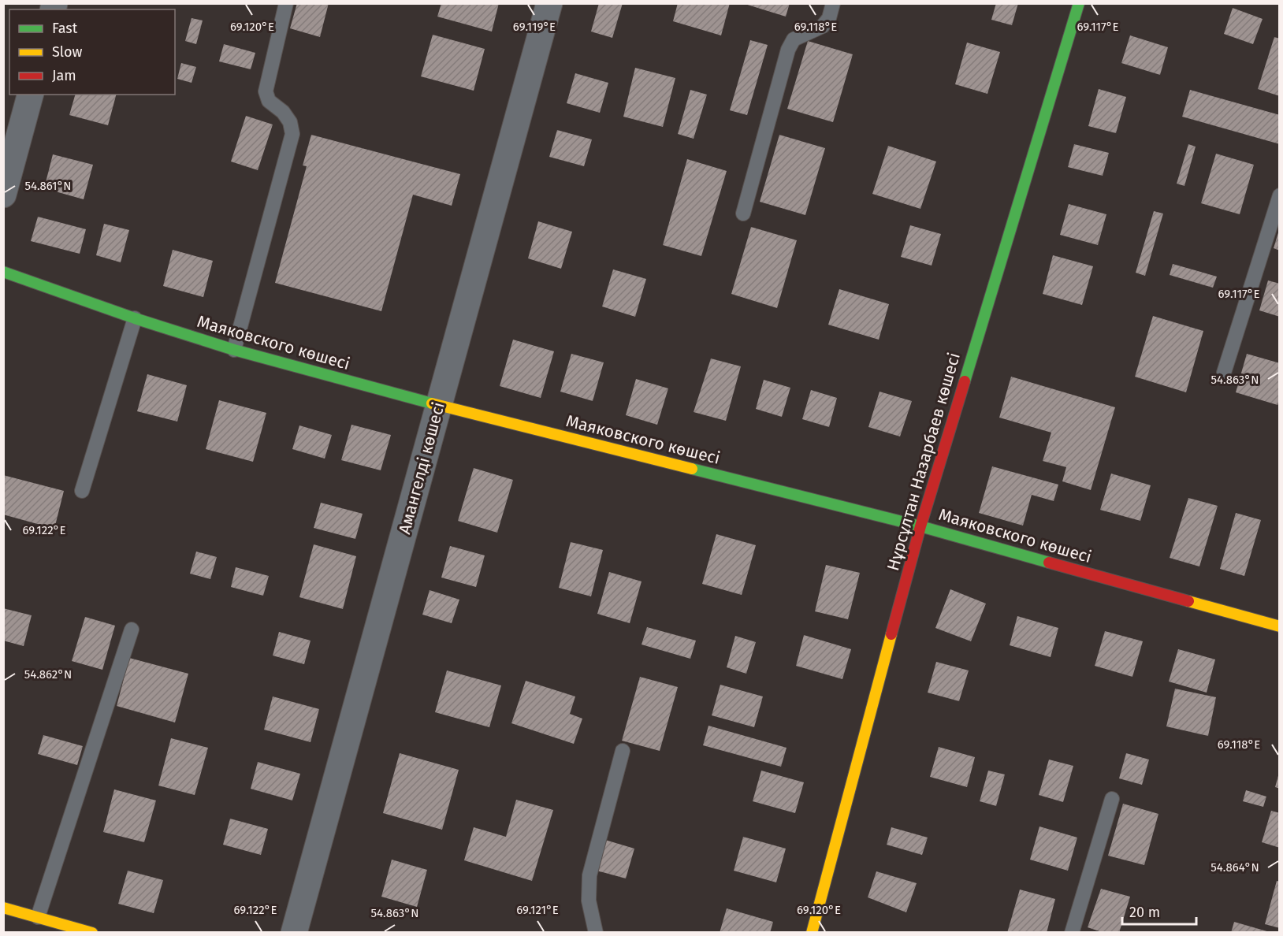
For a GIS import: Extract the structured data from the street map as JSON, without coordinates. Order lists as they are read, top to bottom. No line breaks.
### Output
{"streets":{"street":["Маяковского көшесі","Нұрсұлтан Назарбаев көшесі","Амангелді көшесі"]},"crossings":[["Маяковского көшесі","Нұрсұлтан Назарбаев көшесі"],["Маяковского көшесі","Амангелді көшесі"]],"legend":["Fast","Slow","Jam"],"scale_bar":"20 m","coordinates":["69.120°E","69.119°E","69.118°E","69.117°E","54.861°N","54.863°N","69.122°E","54.862°N","54.864°N","69.121°E"]}
